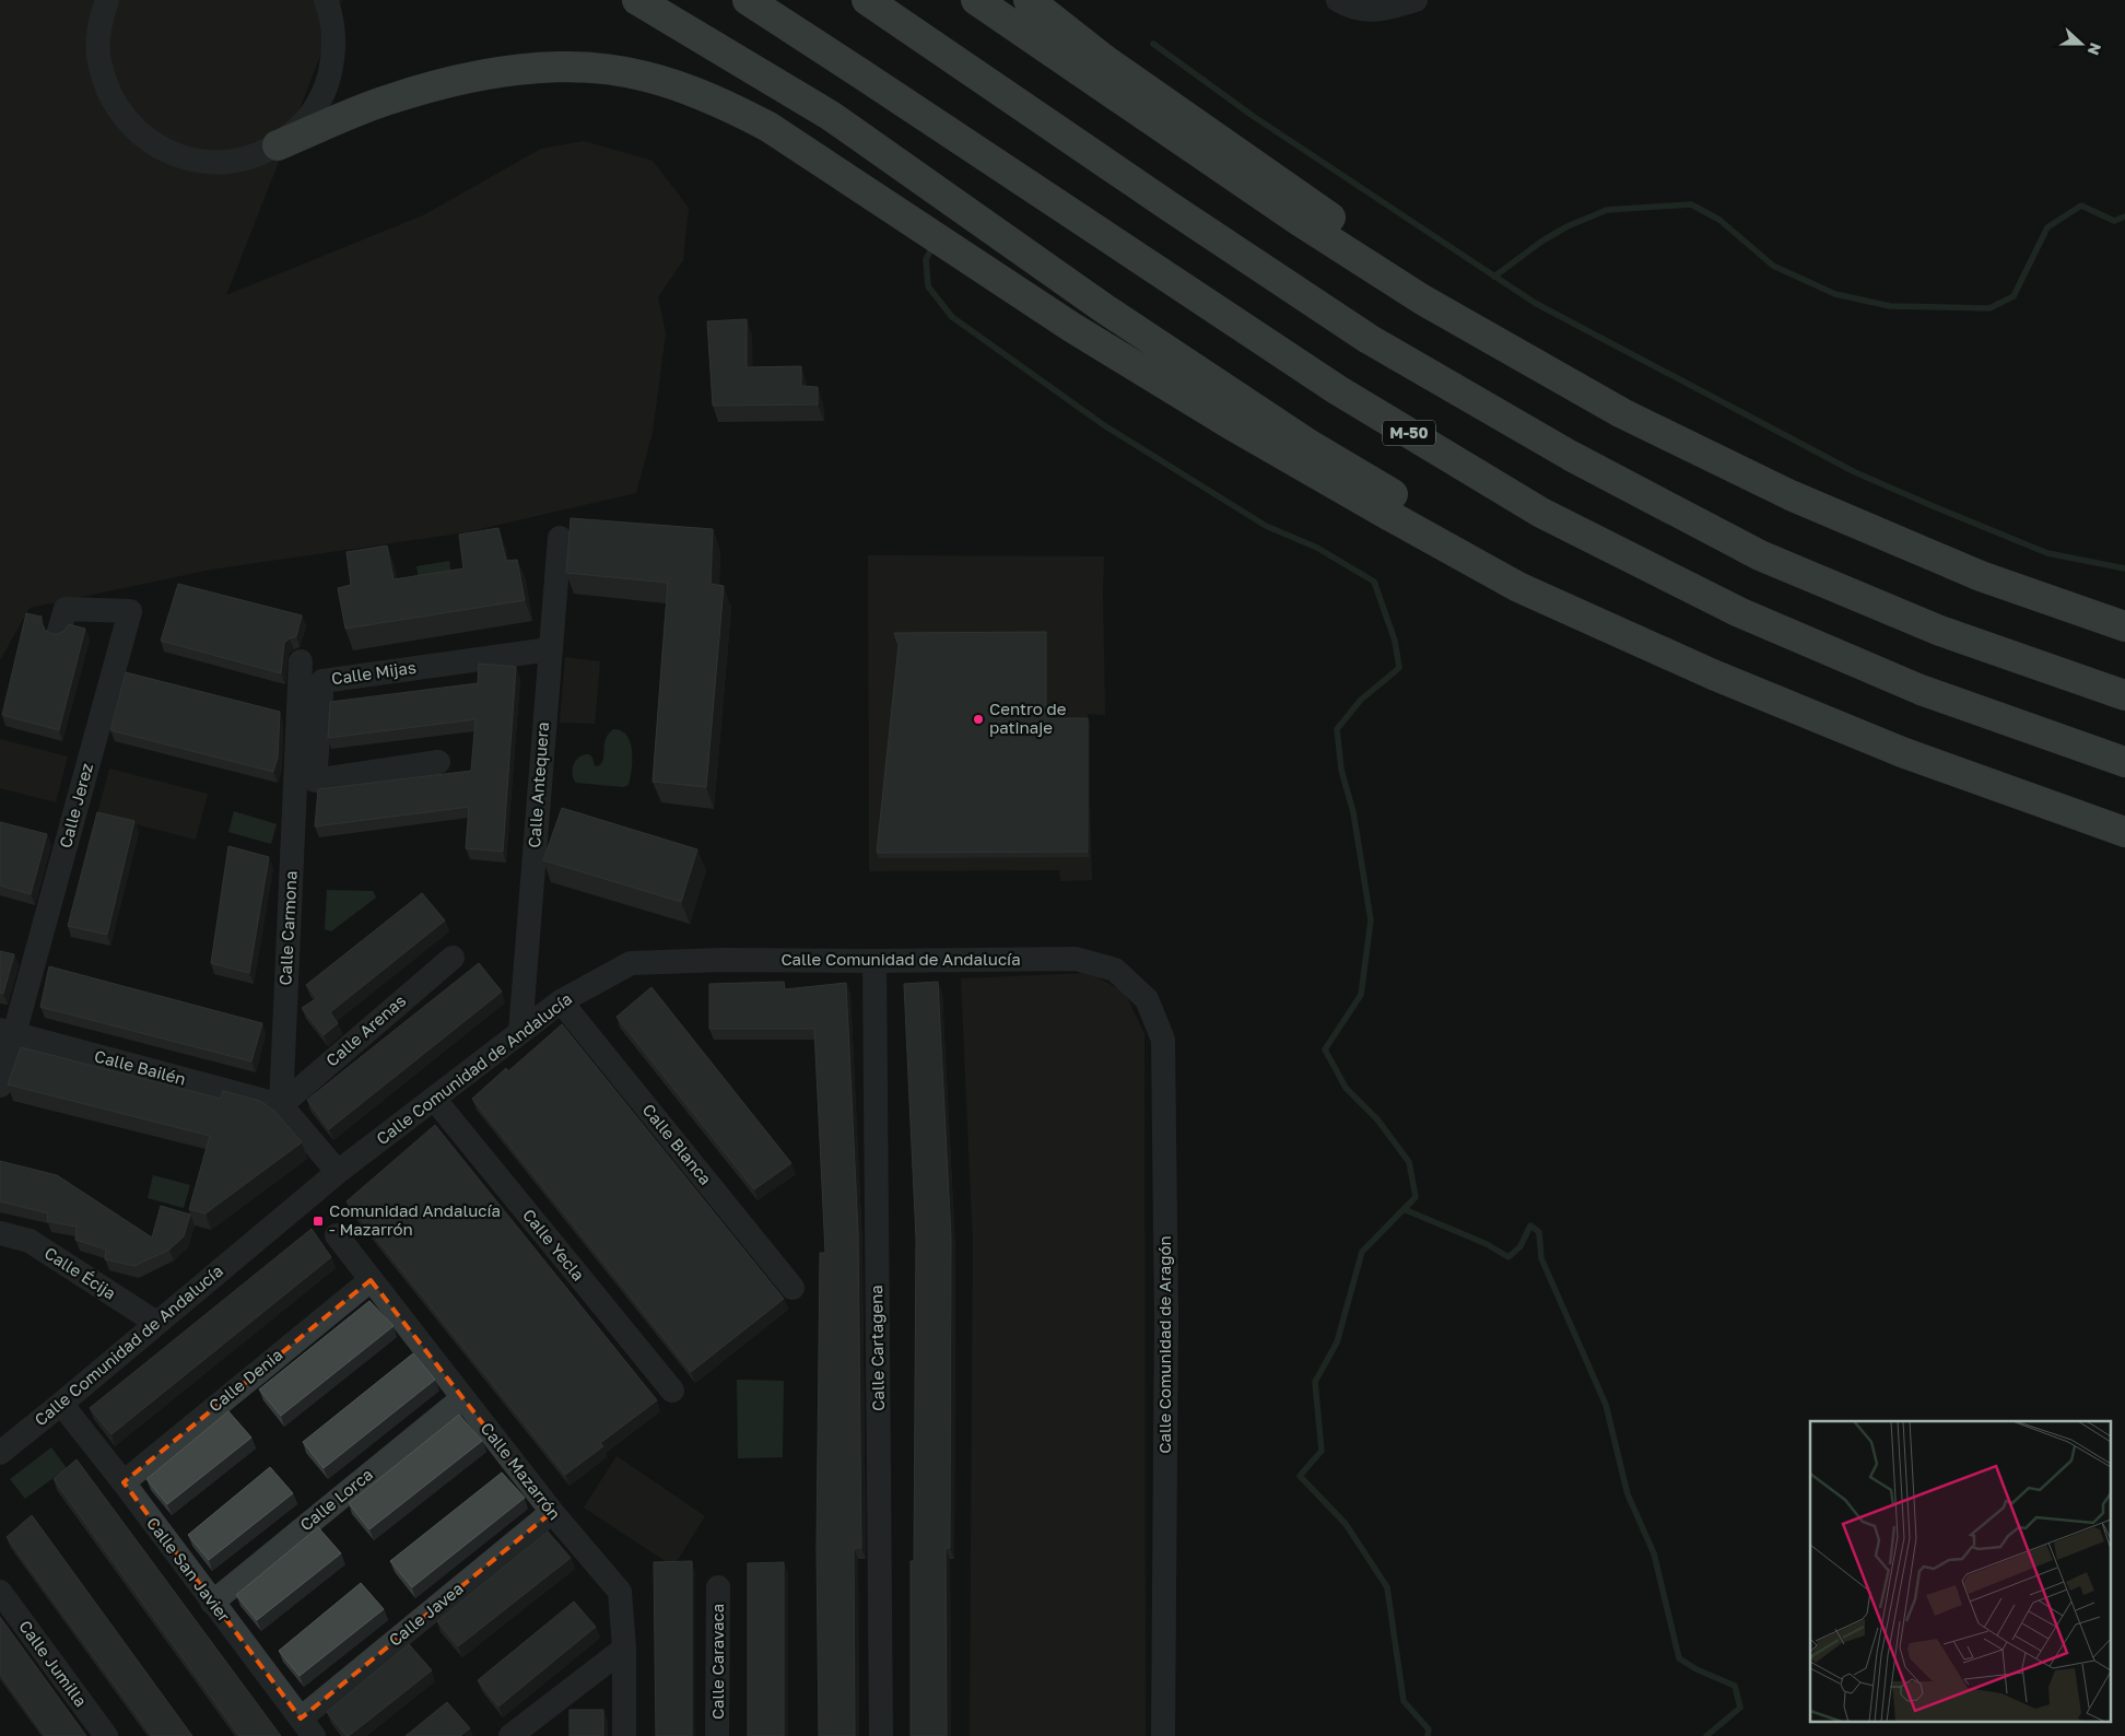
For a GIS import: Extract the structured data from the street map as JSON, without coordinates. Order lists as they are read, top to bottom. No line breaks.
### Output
{"streets":{"highway":["M-50"],"street":["Calle Mijas","Calle Antequera","Calle Jerez","Calle Carmona","Calle Comunidad de Andalucía","Calle Arenas","Calle Bailén","Calle Blanca","Calle Yecla","Calle Écija","Calle Comunidad de Aragón","Calle Cartagena","Calle Denia","Calle Mazarrón","Calle Lorca","Calle San Javier","Calle Javea","Calle Caravaca","Calle Jumilla"]},"crossings":[["Calle Mijas","Calle Antequera"],["Calle Antequera","Calle Comunidad de Andalucía"],["Calle Jerez","Calle Bailén"],["Calle Carmona","Calle Arenas"],["Calle Carmona","Calle Bailén"],["Calle Comunidad de Andalucía","Calle Blanca"],["Calle Comunidad de Andalucía","Calle Yecla"],["Calle Comunidad de Andalucía","Calle Écija"],["Calle Comunidad de Andalucía","Calle Comunidad de Aragón"],["Calle Comunidad de Andalucía","Calle Cartagena"],["Calle Comunidad de Andalucía","Calle San Javier"],["Calle Arenas","Calle Bailén"],["Calle Denia","Calle Mazarrón"],["Calle Denia","Calle San Javier"],["Calle Mazarrón","Calle Lorca"],["Calle Mazarrón","Calle Javea"],["Calle Lorca","Calle San Javier"],["Calle San Javier","Calle Javea"]],"places":{"other":["Centro de patinaje"],"transit":["Comunidad Andalucía - Mazarrón"]},"north":"right"}
